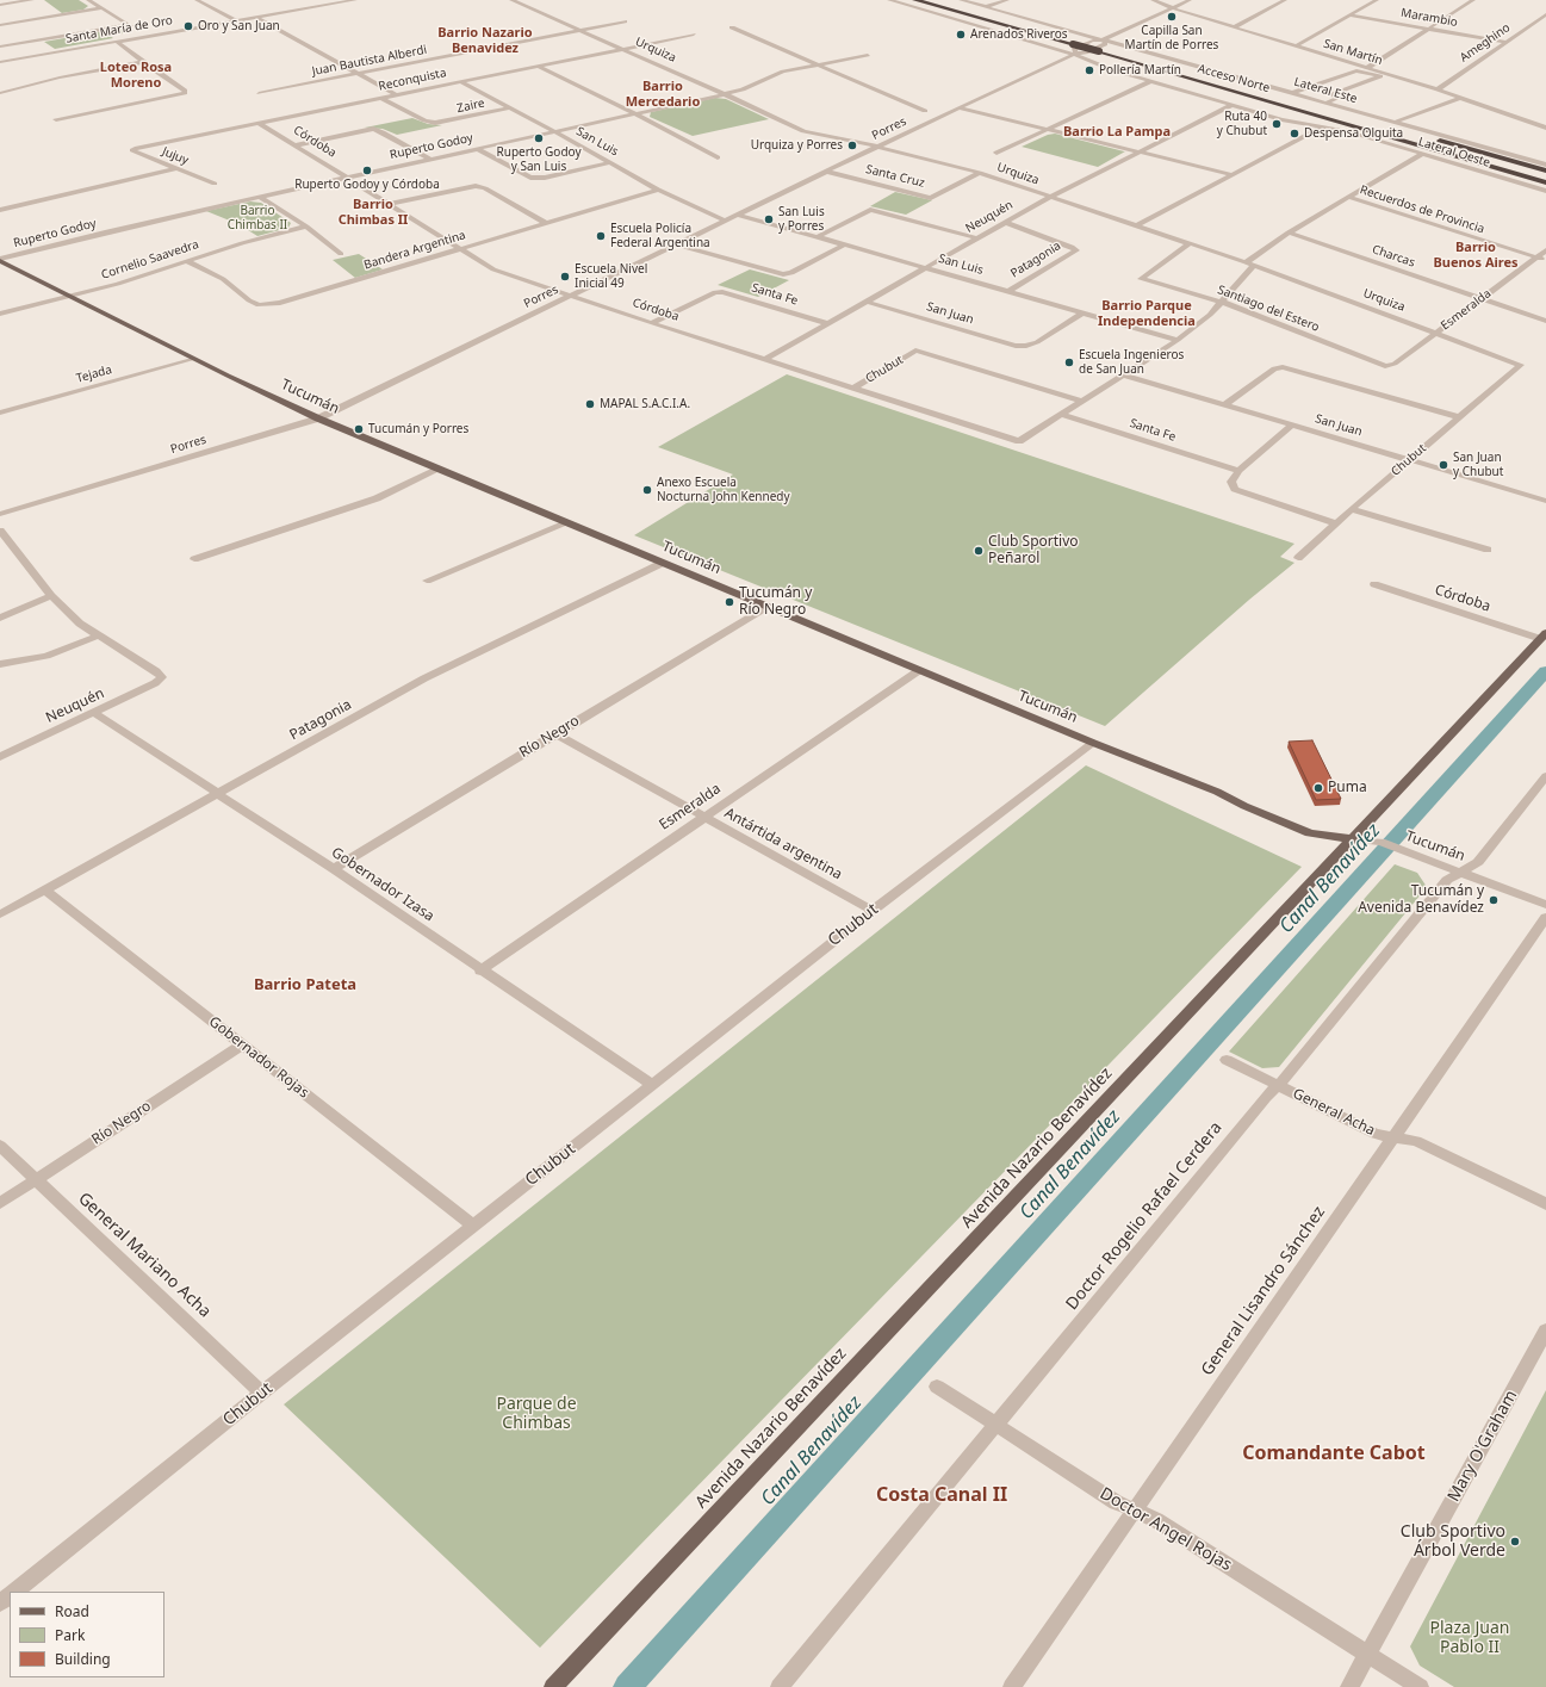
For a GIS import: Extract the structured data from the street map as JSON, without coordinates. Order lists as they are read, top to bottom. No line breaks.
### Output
{"streets":{"highway":["Acceso Norte"],"main road":["Tucumán","Avenida Nazario Benavídez"],"street":["Marambio","Santa María de Oro","Ameghino","Urquiza","San Martín","Juan Bautista Alberdi","Reconquista","Lateral Este","Zaire","Porres","Córdoba","San Luis","Ruperto Godoy","Lateral Oeste","Jujuy","Santa Cruz","Recuerdos de Provincia","Neuquén","Bandera Argentina","Charcas","Cornelio Saavedra","Patagonia","Santa Fe","Santiago del Estero","Esmeralda","San Juan","Chubut","Tejada","Río Negro","Antártida argentina","Gobernador Izasa","Gobernador Rojas","General Acha","Doctor Rogelio Rafael Cerdera","General Mariano Acha","General Lisandro Sánchez","Mary O'Graham","Doctor Angel Rojas"]},"crossings":[["Marambio","Ameghino"],["Ameghino","San Martín"],["Urquiza","Juan Bautista Alberdi"],["Urquiza","Reconquista"],["Urquiza","Porres"],["Urquiza","Ruperto Godoy"],["Urquiza","Santa Cruz"],["Urquiza","Neuquén"],["Urquiza","Santiago del Estero"],["Urquiza","Esmeralda"],["Urquiza","Chubut"],["San Martín","Porres"],["Reconquista","Zaire"],["Reconquista","Córdoba"],["Reconquista","San Luis"],["Reconquista","Jujuy"],["Lateral Este","Porres"],["Zaire","San Luis"],["Porres","Córdoba"],["Porres","San Luis"],["Porres","Lateral Oeste"],["Porres","Santa Cruz"],["Porres","Tucumán"],["Córdoba","Ruperto Godoy"],["Córdoba","Neuquén"],["Córdoba","Bandera Argentina"],["Córdoba","Santa Fe"],["Córdoba","Chubut"],["Córdoba","Avenida Nazario Benavídez"],["San Luis","Ruperto Godoy"],["San Luis","Neuquén"],["San Luis","Bandera Argentina"],["San Luis","Patagonia"],["San Luis","San Juan"],["Ruperto Godoy","Tucumán"],["Lateral Oeste","Neuquén"],["Recuerdos de Provincia","Esmeralda"],["Neuquén","Patagonia"],["Neuquén","Santa Fe"],["Neuquén","San Juan"],["Neuquén","Gobernador Izasa"],["Bandera Argentina","Cornelio Saavedra"],["Charcas","Esmeralda"],["Cornelio Saavedra","Tucumán"],["Patagonia","Tucumán"],["Patagonia","Gobernador Izasa"],["Patagonia","Gobernador Rojas"],["Santiago del Estero","Esmeralda"],["Esmeralda","Tucumán"],["Esmeralda","Antártida argentina"],["Esmeralda","Gobernador Izasa"],["San Juan","Chubut"],["Chubut","Tucumán"],["Chubut","Antártida argentina"],["Chubut","Gobernador Izasa"],["Chubut","Gobernador Rojas"],["Chubut","General Mariano Acha"],["Tejada","Tucumán"],["Tucumán","Río Negro"],["Tucumán","Avenida Nazario Benavídez"],["Tucumán","Doctor Rogelio Rafael Cerdera"],["Río Negro","Antártida argentina"],["Río Negro","Gobernador Izasa"],["Río Negro","Gobernador Rojas"],["Río Negro","General Mariano Acha"],["General Acha","Doctor Rogelio Rafael Cerdera"],["General Acha","General Lisandro Sánchez"],["Doctor Rogelio Rafael Cerdera","Doctor Angel Rojas"],["General Lisandro Sánchez","Doctor Angel Rojas"],["Mary O'Graham","Doctor Angel Rojas"]],"districts":["Barrio Nazario Benavidez","Loteo Rosa Moreno","Barrio Mercedario","Barrio La Pampa","Barrio Chimbas II","Barrio Buenos Aires","Barrio Parque Independencia","Barrio Pateta","Comandante Cabot","Costa Canal II"],"water":["Canal Benavídez"],"parks":["Barrio Chimbas II","Parque de Chimbas","Plaza Juan Pablo II"],"places":["Capilla San Martín de Porres","Oro y San Juan","Arenados Riveros","Pollería Martín","Ruta 40 y Chubut","Despensa Olguita","Ruperto Godoy y San Luis","Urquiza y Porres","Ruperto Godoy y Córdoba","San Luis y Porres","Escuela Policía Federal Argentina","Escuela Nivel Inicial 49","Escuela Ingenieros de San Juan","MAPAL S.A.C.I.A.","Tucumán y Porres","San Juan y Chubut","Anexo Escuela Nocturna John Kennedy","Club Sportivo Peñarol","Tucumán y Río Negro","Puma","Tucumán y Avenida Benavídez","Club Sportivo Árbol Verde"],"legend":["Road","Park","Building"]}
